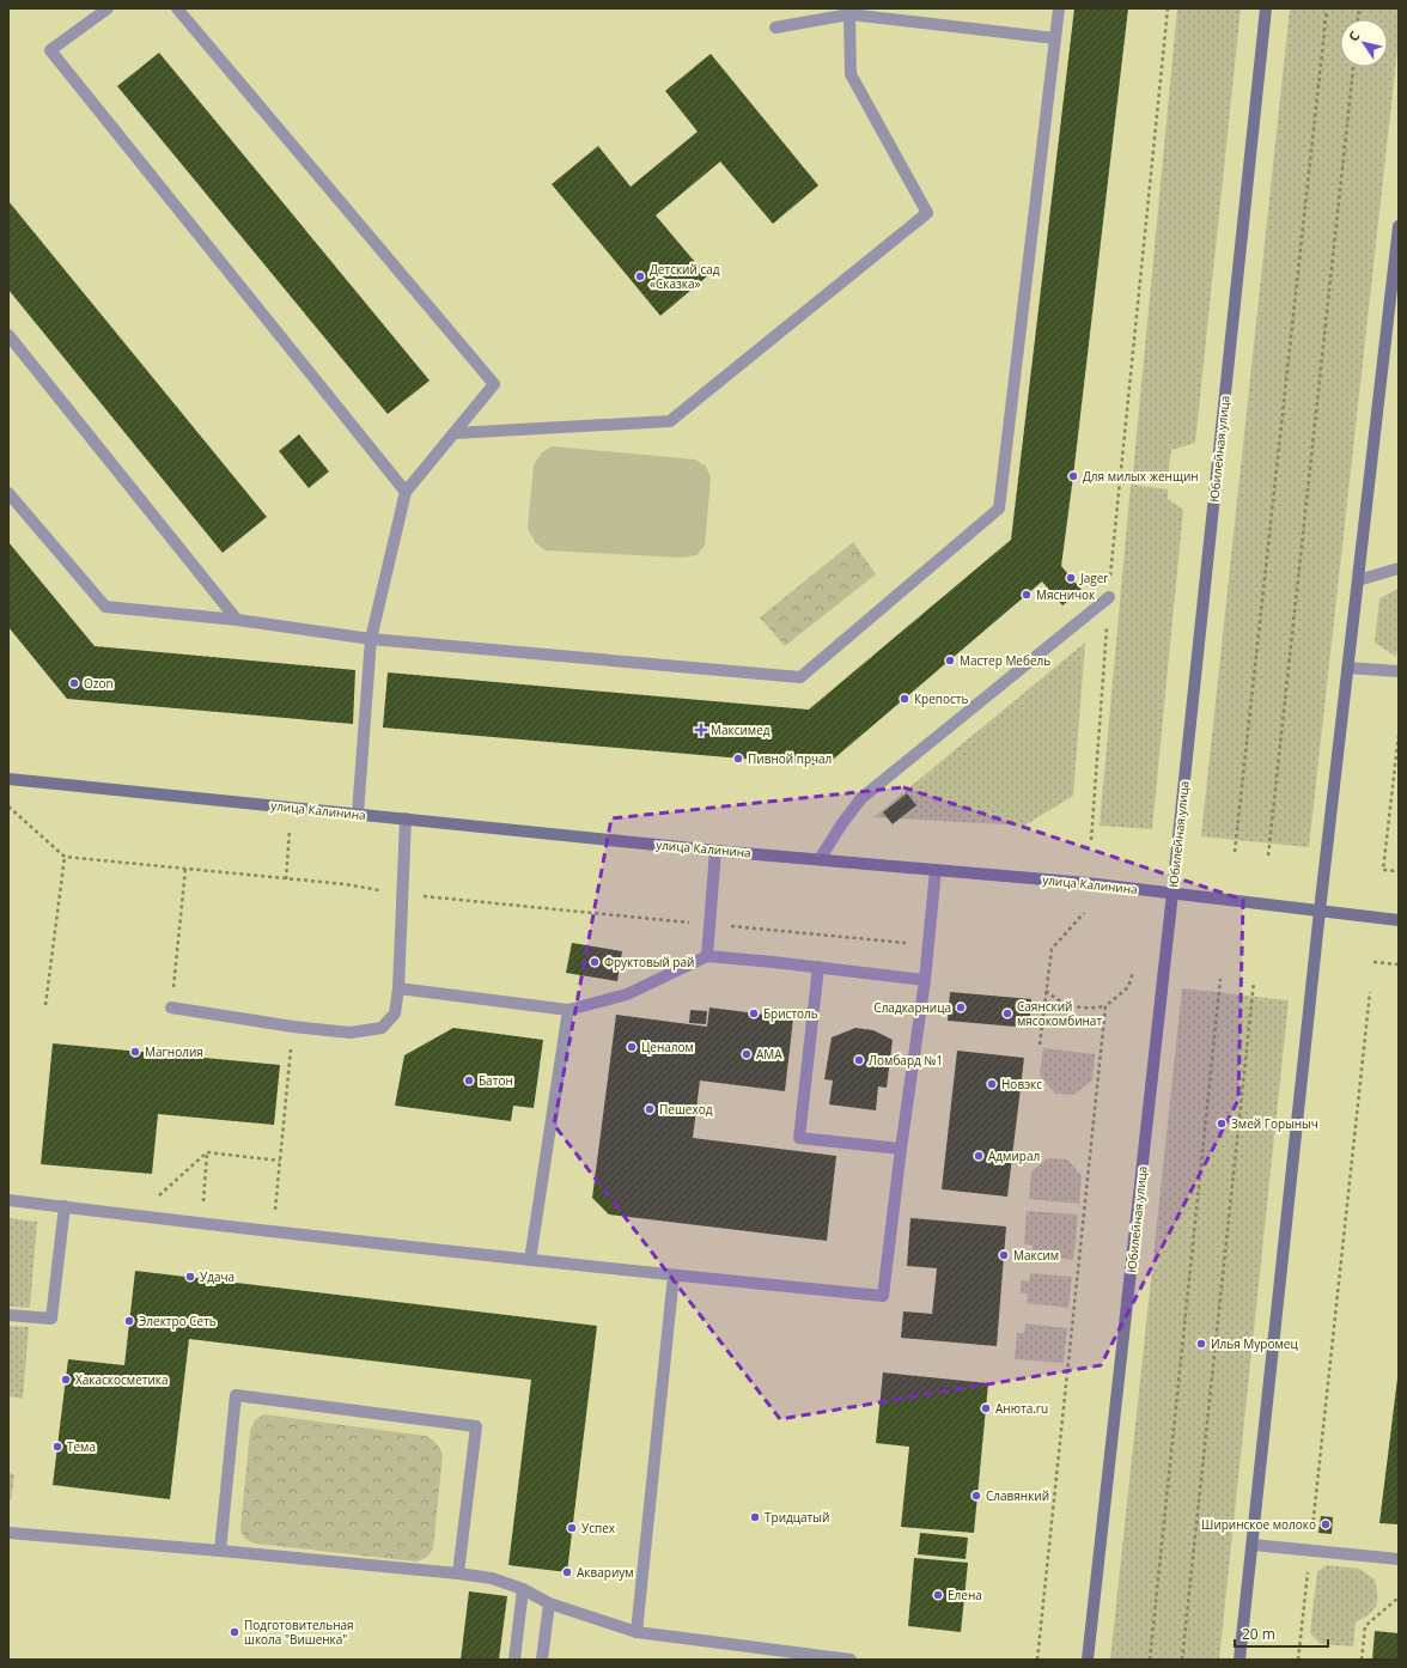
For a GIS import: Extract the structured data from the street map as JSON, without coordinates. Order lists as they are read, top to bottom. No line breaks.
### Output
{"streets":{"main road":["Юбилейная улица","улица Калинина"]},"crossings":[["Юбилейная улица","улица Калинина"]],"places":{"other":["Детский сад «Сказка»","Для милых женщин","Jager","Мясничок","Мастер Мебель","Ozon","Крепость","Пивной прчал","Фруктовый рай","Сладкарница","Бристоль","Саянский мясокомбинат","Ценалом","Магнолия","АМА","Ломбард №1","Батон","Новэкс","Пешеход","Змей Горыныч","Адмирал","Максим","Удача","Электро Сеть","Илья Муромец","Хакаскосметика","Анюта.ru","Тема","Славянкий","Тридцатый","Ширинское молоко","Успех","Аквариум","Елена","Подготовительная школа \"Вишенка\""],"health":["Максимед"]},"scale_bar":"20 m","north":"top left"}
